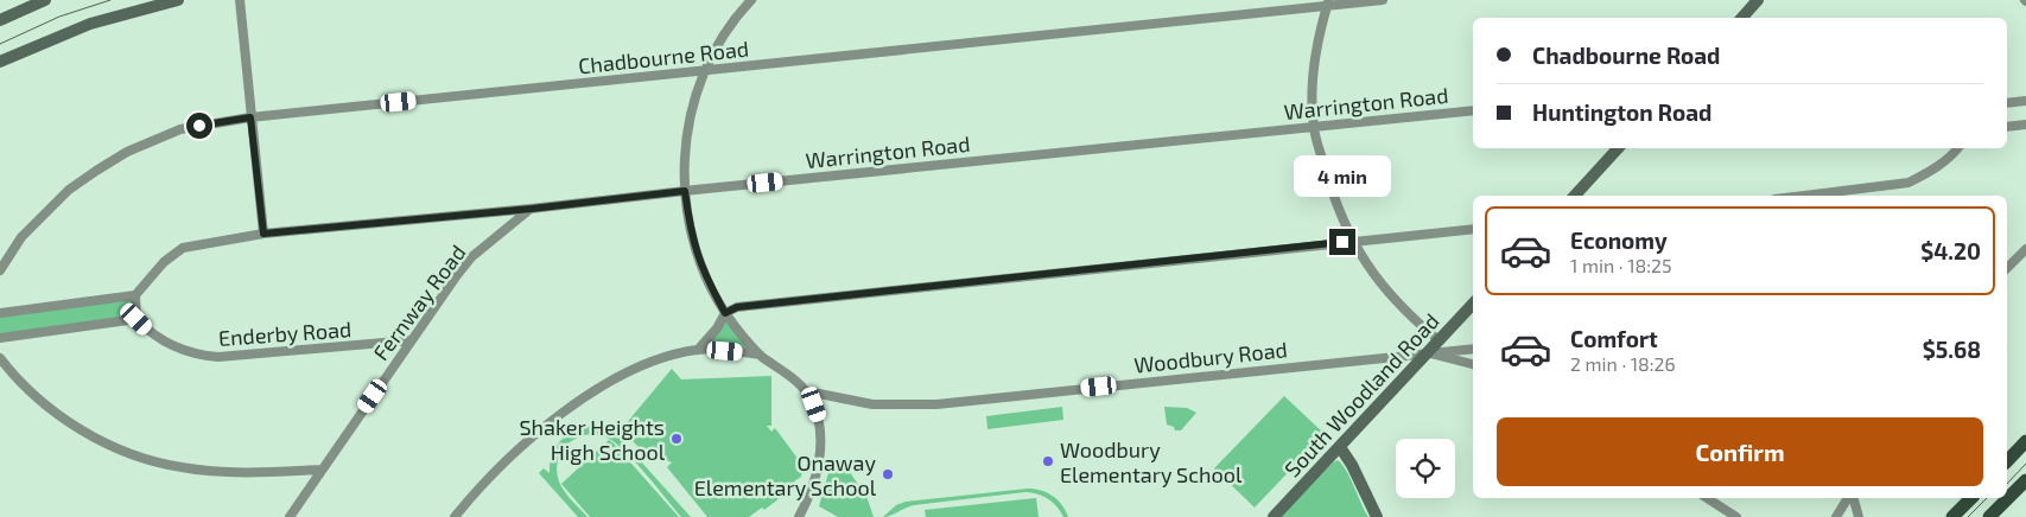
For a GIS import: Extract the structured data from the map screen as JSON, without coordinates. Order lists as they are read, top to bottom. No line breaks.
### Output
{"streets":{"street":["Chadbourne Road","Warrington Road","Fernway Road","Enderby Road","Woodbury Road","South Woodland Road"]},"crossings":[["Warrington Road","Fernway Road"],["Fernway Road","Enderby Road"],["Woodbury Road","South Woodland Road"]],"places":["Shaker Heights High School","Woodbury Elementary School","Onaway Elementary School"],"page":{"banner":["Chadbourne Road","Huntington Road"],"bubble":"4 min","list":[{"name":"Economy","note":"1 min · 18:25","value":"$4.20"},{"name":"Comfort","note":"2 min · 18:26","value":"$5.68"}],"buttons":"Confirm"}}
